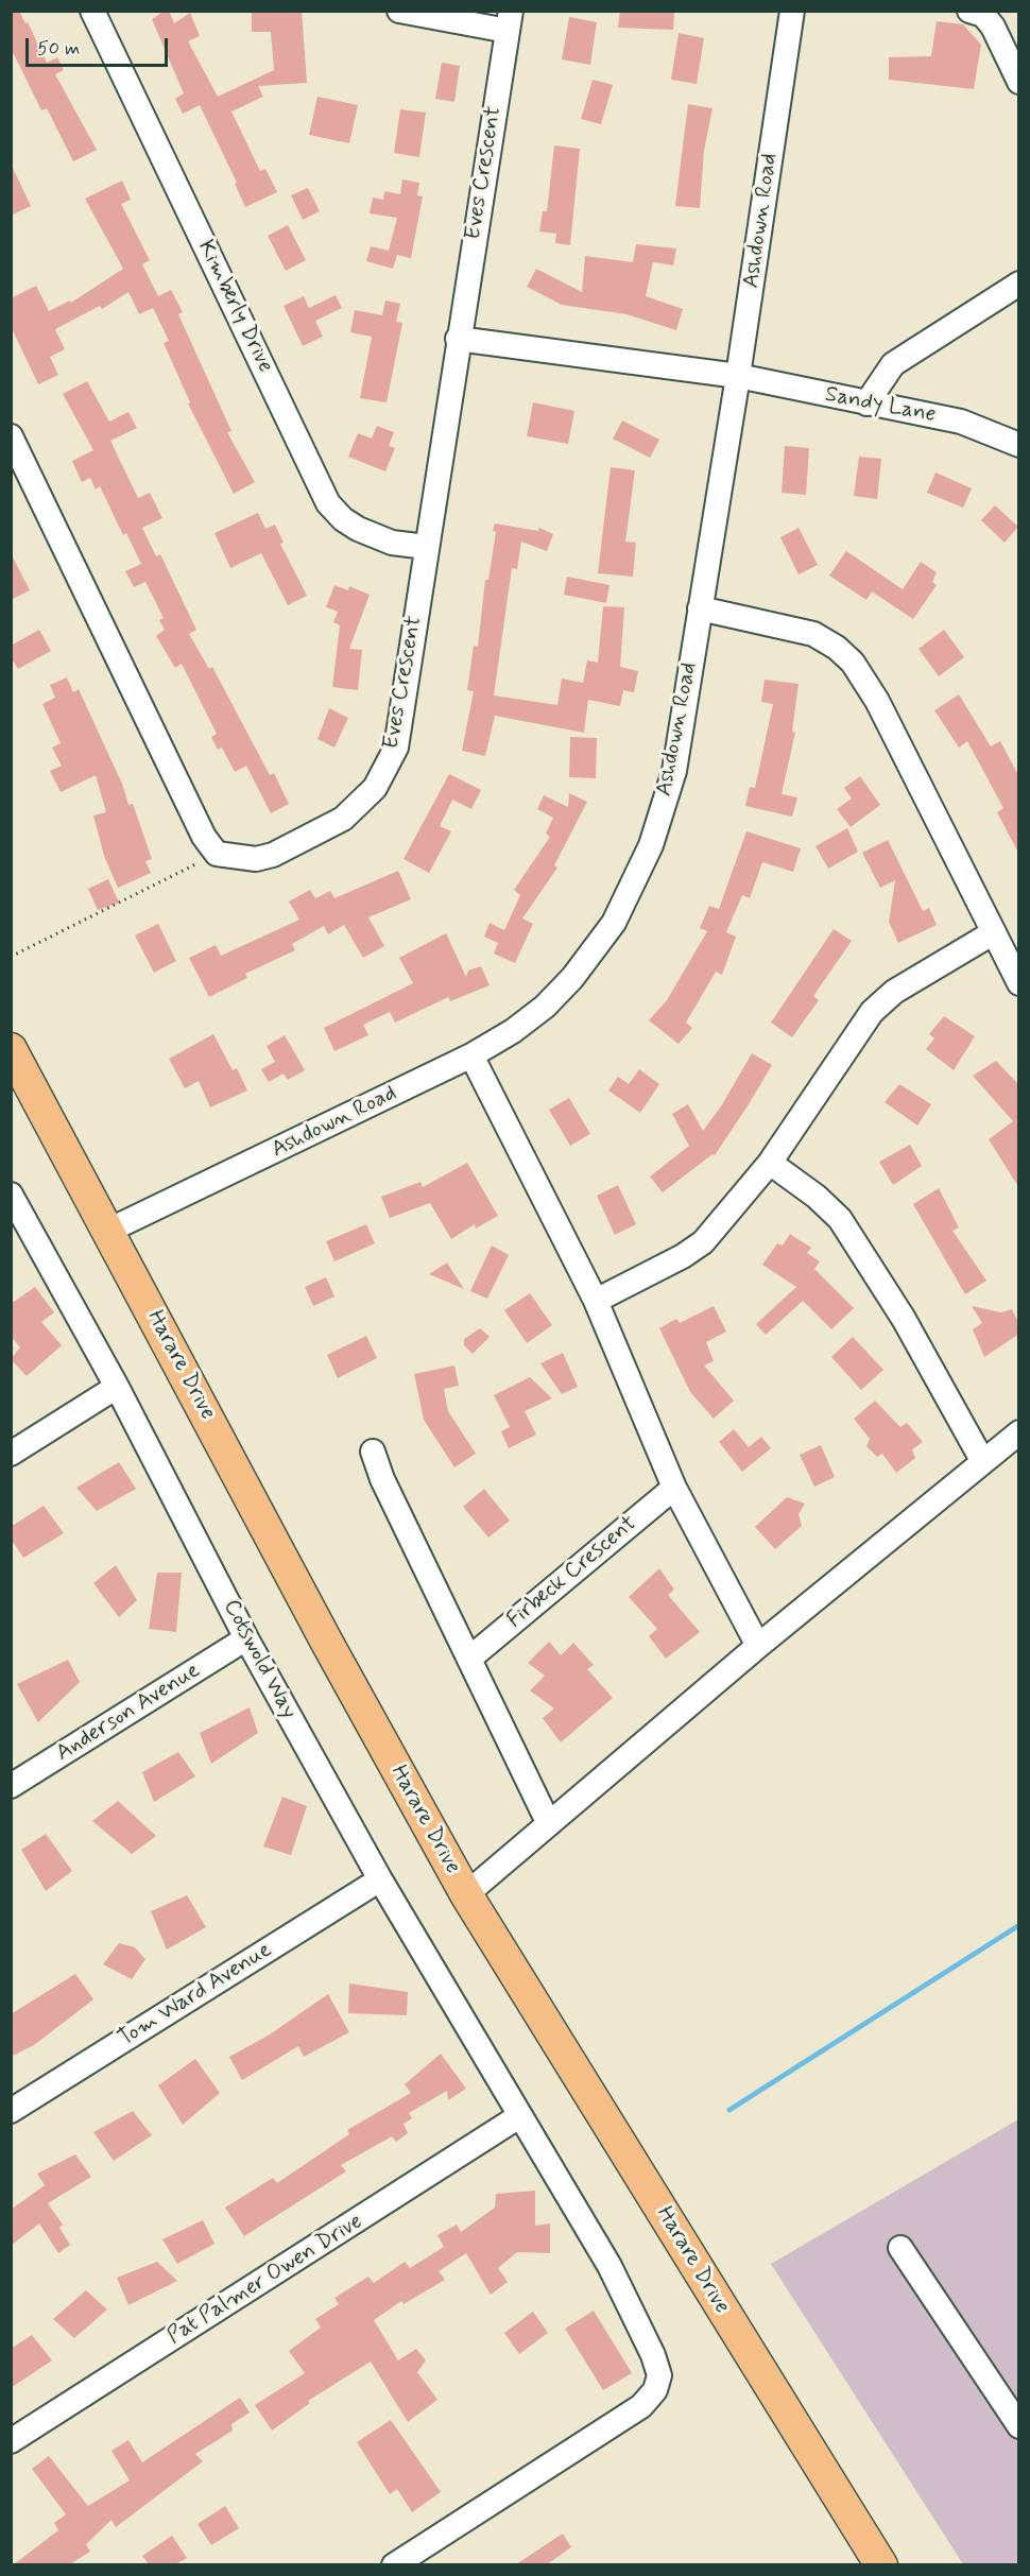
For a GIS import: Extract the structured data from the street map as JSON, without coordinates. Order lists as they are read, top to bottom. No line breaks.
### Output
{"streets":{"main road":["Harare Drive"],"street":["Eves Crescent","Ashdown Road","Kimberly Drive","Sandy Lane","Firbeck Crescent","Cotswold Way","Anderson Avenue","Tom Ward Avenue","Pat Palmer Owen Drive"]},"crossings":[["Eves Crescent","Kimberly Drive"],["Eves Crescent","Sandy Lane"],["Ashdown Road","Sandy Lane"],["Ashdown Road","Harare Drive"],["Cotswold Way","Anderson Avenue"],["Cotswold Way","Tom Ward Avenue"],["Cotswold Way","Pat Palmer Owen Drive"]],"scale_bar":"50 m"}
